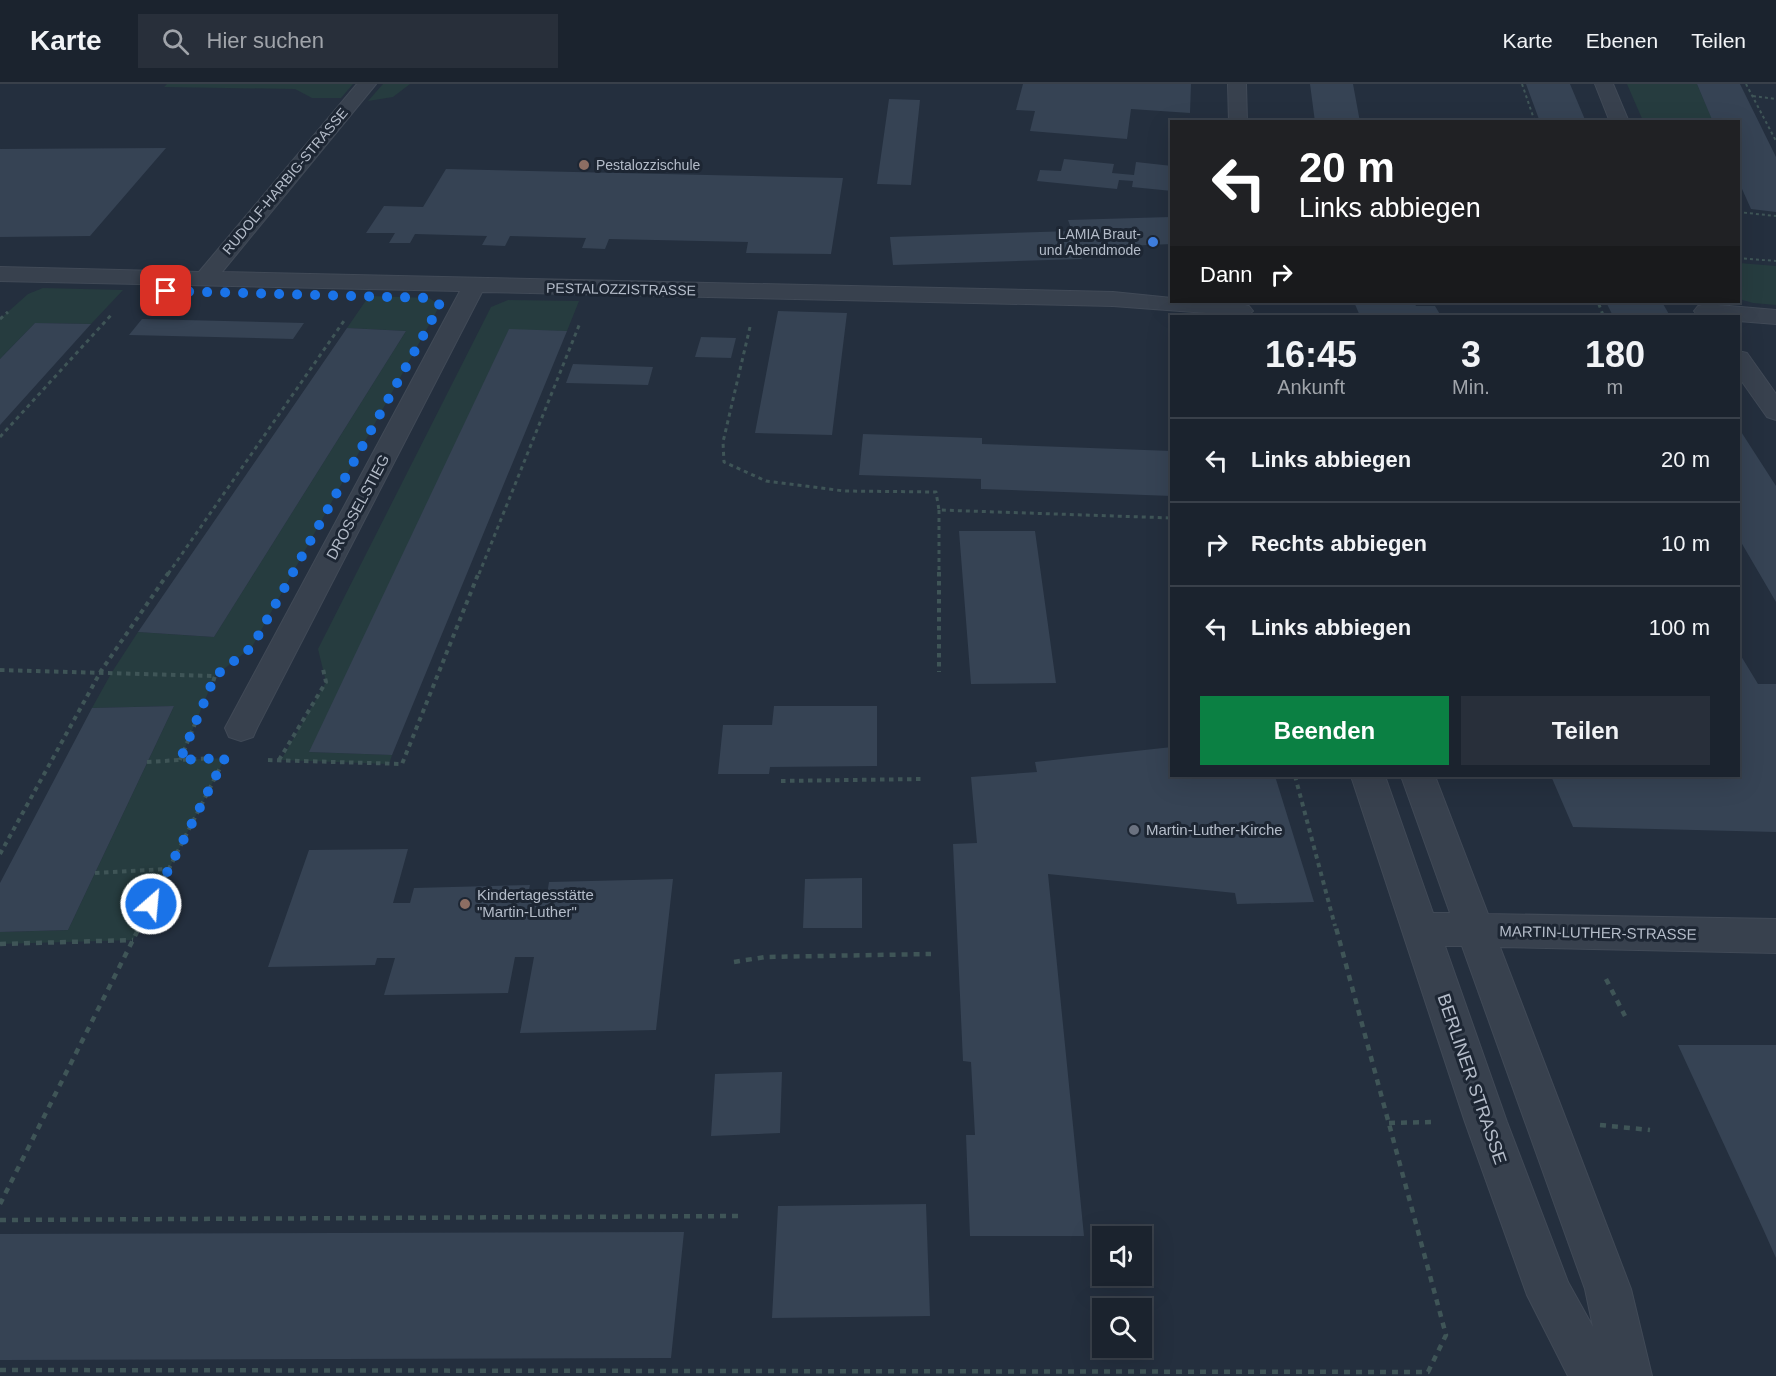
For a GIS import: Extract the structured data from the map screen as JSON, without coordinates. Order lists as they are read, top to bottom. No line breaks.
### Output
{"streets":{"street":["RUDOLF-HARBIG-STRASSE","PESTALOZZISTRASSE","DROSSELSTIEG","MARTIN-LUTHER-STRASSE","BERLINER STRASSE"]},"crossings":[["RUDOLF-HARBIG-STRASSE","PESTALOZZISTRASSE"],["PESTALOZZISTRASSE","DROSSELSTIEG"],["MARTIN-LUTHER-STRASSE","BERLINER STRASSE"]],"places":["Pestalozzischule","LAMIA Braut- und Abendmode","Martin-Luther-Kirche","Kindertagesstätte \"Martin-Luther\""],"page":{"header":"Karte","search":"Hier suchen","nav":["Karte","Ebenen","Teilen"],"turn":["20 m","Links abbiegen"],"then":"Dann","eta":["16:45","Ankunft","3","Min.","180","m"],"list":[{"name":"Links abbiegen","value":"20 m"},{"name":"Rechts abbiegen","value":"10 m"},{"name":"Links abbiegen","value":"100 m"}],"buttons":["Beenden","Teilen"]}}
